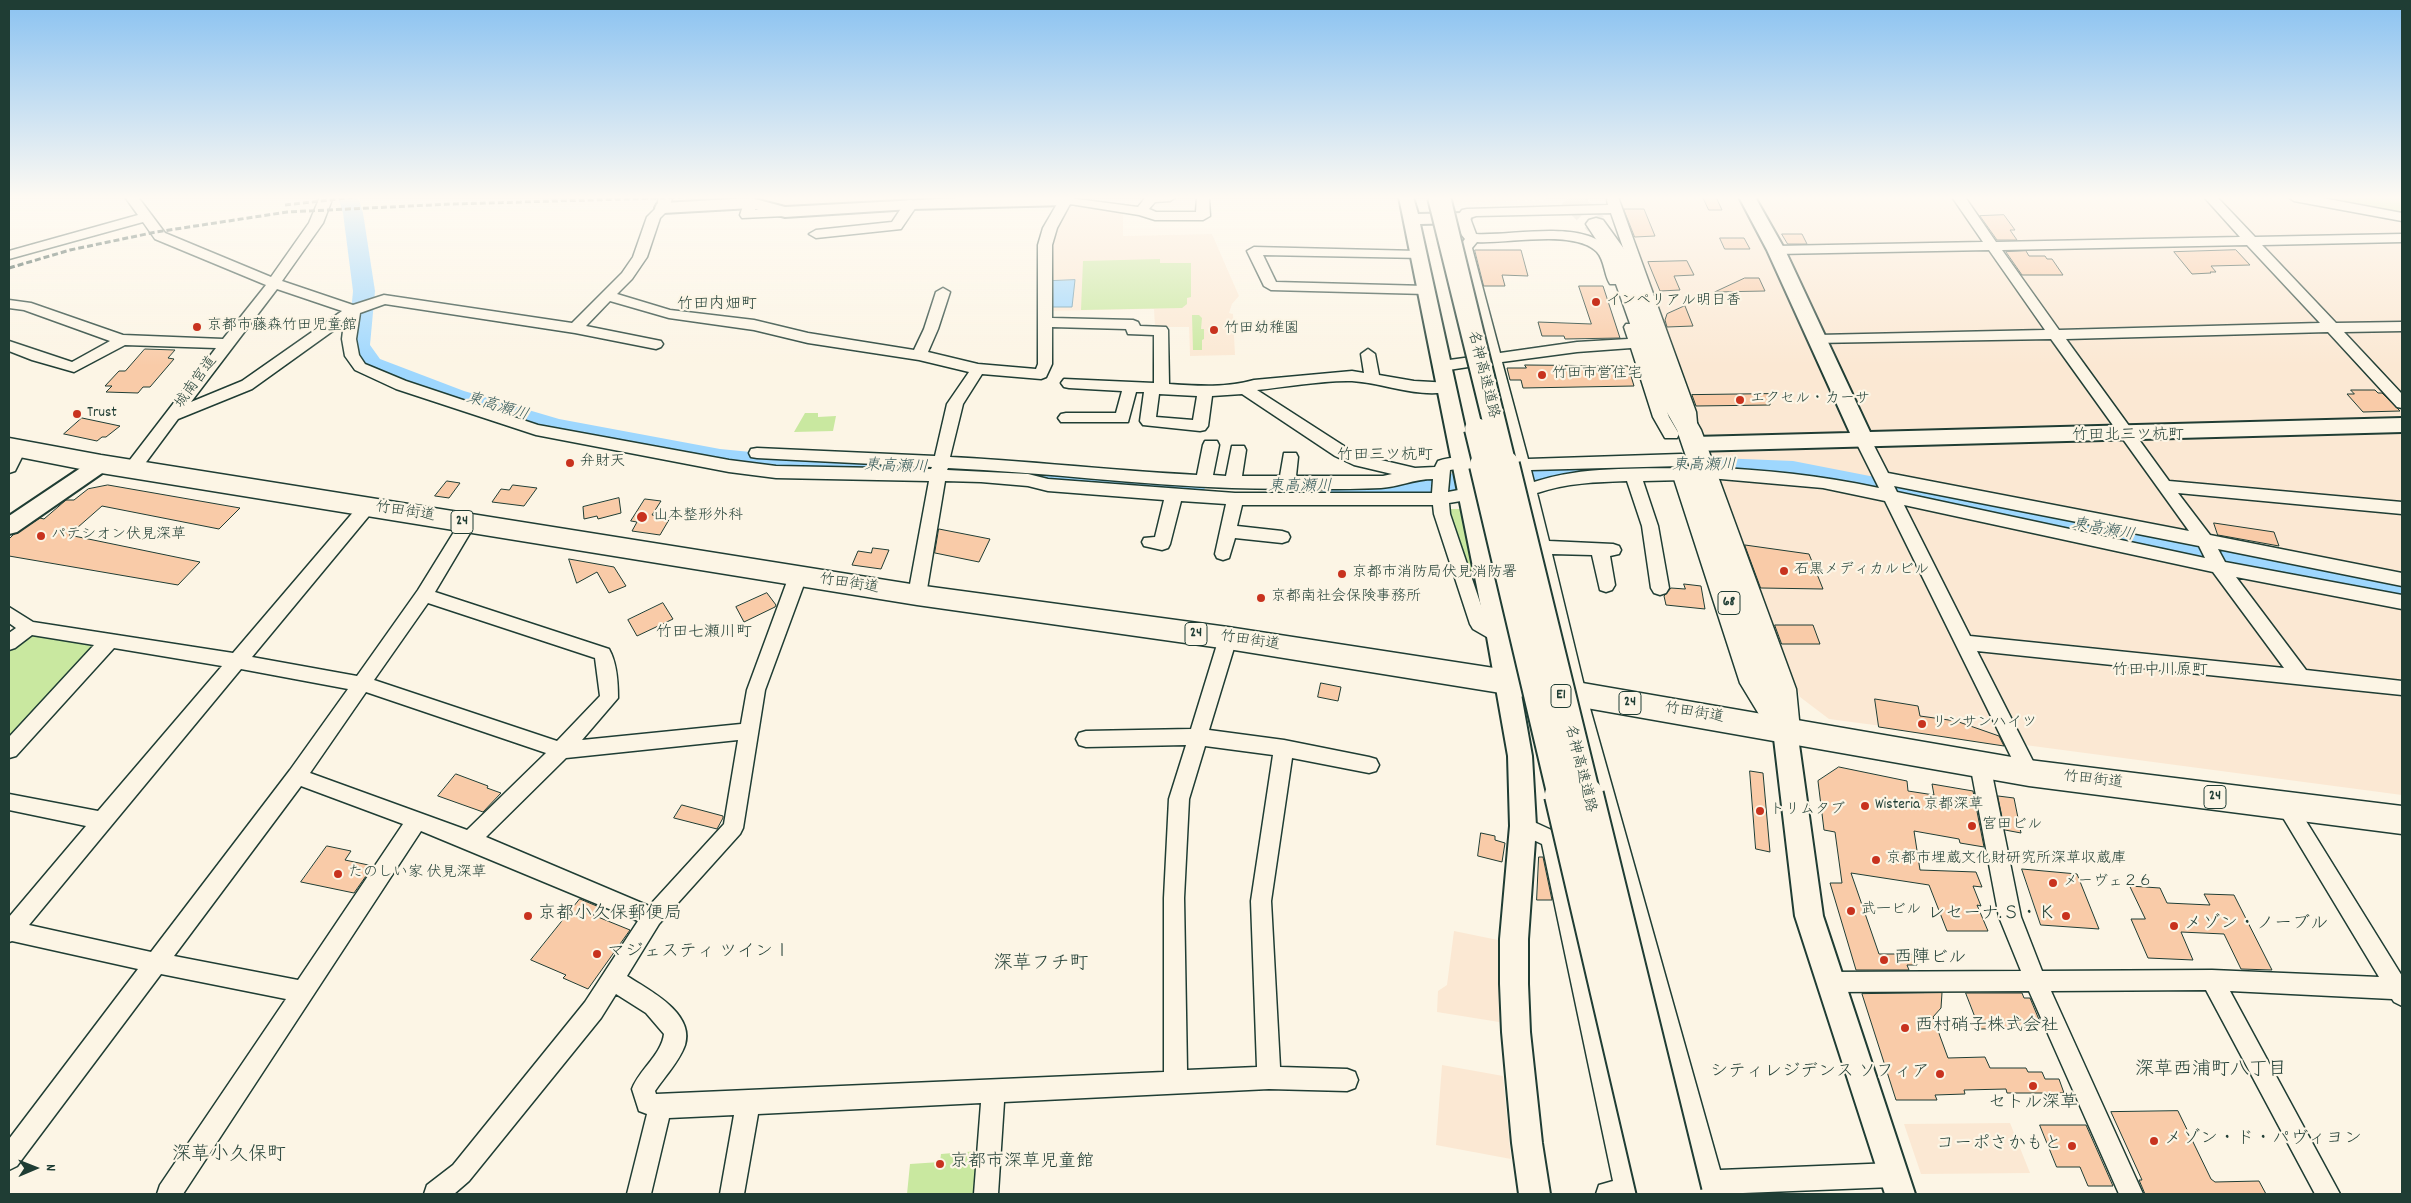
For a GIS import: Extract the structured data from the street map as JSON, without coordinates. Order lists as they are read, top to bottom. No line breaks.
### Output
{"streets":{"main road":["名神高速道路","竹田街道","24","68","E1"],"street":["城南宮道"]},"crossings":[["城南宮道","竹田街道"],["竹田街道","68"]],"districts":["竹田内畑町","竹田北三ツ杭町","竹田三ツ杭町","竹田七瀬川町","竹田中川原町","深草フチ町","深草西浦町八丁目","深草小久保町"],"water":["東高瀬川"],"places":["インペリアル明日香","京都市藤森竹田児童館","竹田幼稚園","竹田市営住宅","エクセル・カーサ","Trust","弁財天","山本整形外科","パテシオン伏見深草","石黒メディカルビル","京都市消防局伏見消防署","京都南社会保険事務所","リンサンハイツ","Wisteria 京都深草","トリムタブ","宮田ビル","京都市埋蔵文化財研究所深草収蔵庫","たのしい家 伏見深草","メーヴェ２６","武一ビル","京都小久保郵便局","レセーナ.Ｓ・Ｋ","メゾン・ノーブル","マジェスティ ツインⅠ","西陣ビル","西村硝子株式会社","シティレジデンス ソフィア","セトル深草","メゾン・ド・パヴィヨン","コーポさかもと","京都市深草児童館"],"north":"right"}
